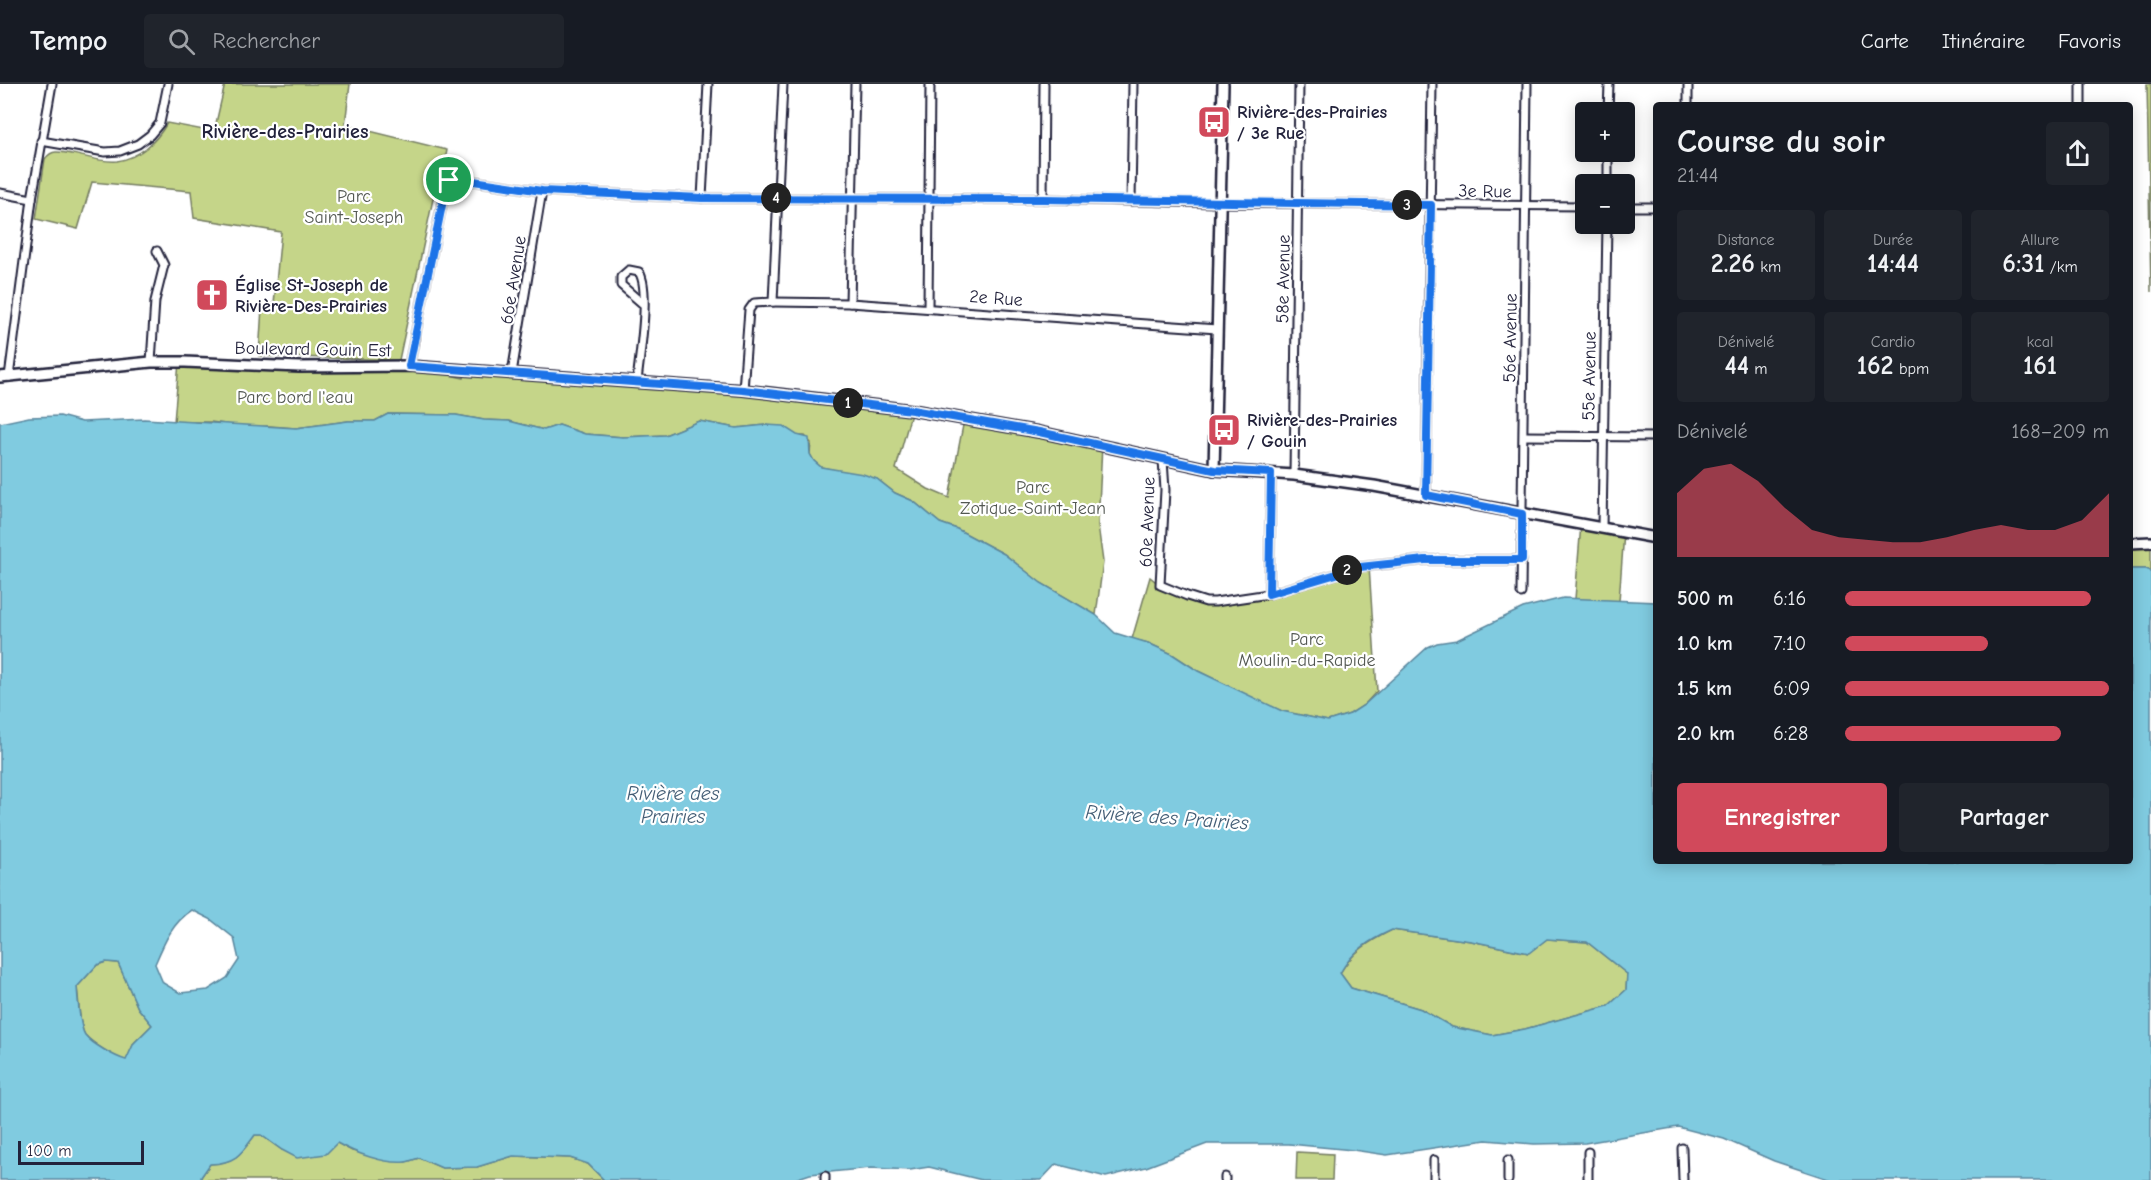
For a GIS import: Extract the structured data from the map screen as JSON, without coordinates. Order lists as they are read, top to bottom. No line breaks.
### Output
{"streets":{"street":["3e Rue","58e Avenue","66e Avenue","2e Rue","56e Avenue","Boulevard Gouin Est","55e Avenue","60e Avenue"]},"crossings":[["3e Rue","58e Avenue"],["3e Rue","66e Avenue"],["3e Rue","56e Avenue"],["3e Rue","Boulevard Gouin Est"],["58e Avenue","Boulevard Gouin Est"],["66e Avenue","Boulevard Gouin Est"],["56e Avenue","Boulevard Gouin Est"],["Boulevard Gouin Est","55e Avenue"],["Boulevard Gouin Est","60e Avenue"]],"districts":["Rivière-des-Prairies"],"water":["Rivière des Prairies"],"parks":["Parc Saint-Joseph","Parc bord l'eau","Parc Zotique-Saint-Jean","Parc Moulin-du-Rapide"],"places":{"bus stop":["Rivière-des-Prairies / 3e Rue","Rivière-des-Prairies / Gouin"],"church":["Église St-Joseph de Rivière-Des-Prairies"]},"scale_bar":"100 m","page":{"header":"Tempo","search":"Rechercher","nav":["Carte","Itinéraire","Favoris"],"map_buttons":["+","−"],"heading":["Course du soir","21:44"],"pins":["4","3","1","2"],"stats":[["Distance","2.26 km"],["Durée","14:44"],["Allure","6:31 /km"],["Dénivelé","44 m"],["Cardio","162 bpm"],["kcal","161"]],"chart":["Dénivelé","168–209 m"],"list":[{"name":"500 m","note":"6:16"},{"name":"1.0 km","note":"7:10"},{"name":"1.5 km","note":"6:09"},{"name":"2.0 km","note":"6:28"}],"buttons":["Enregistrer","Partager"],"scale":"100 m"}}
